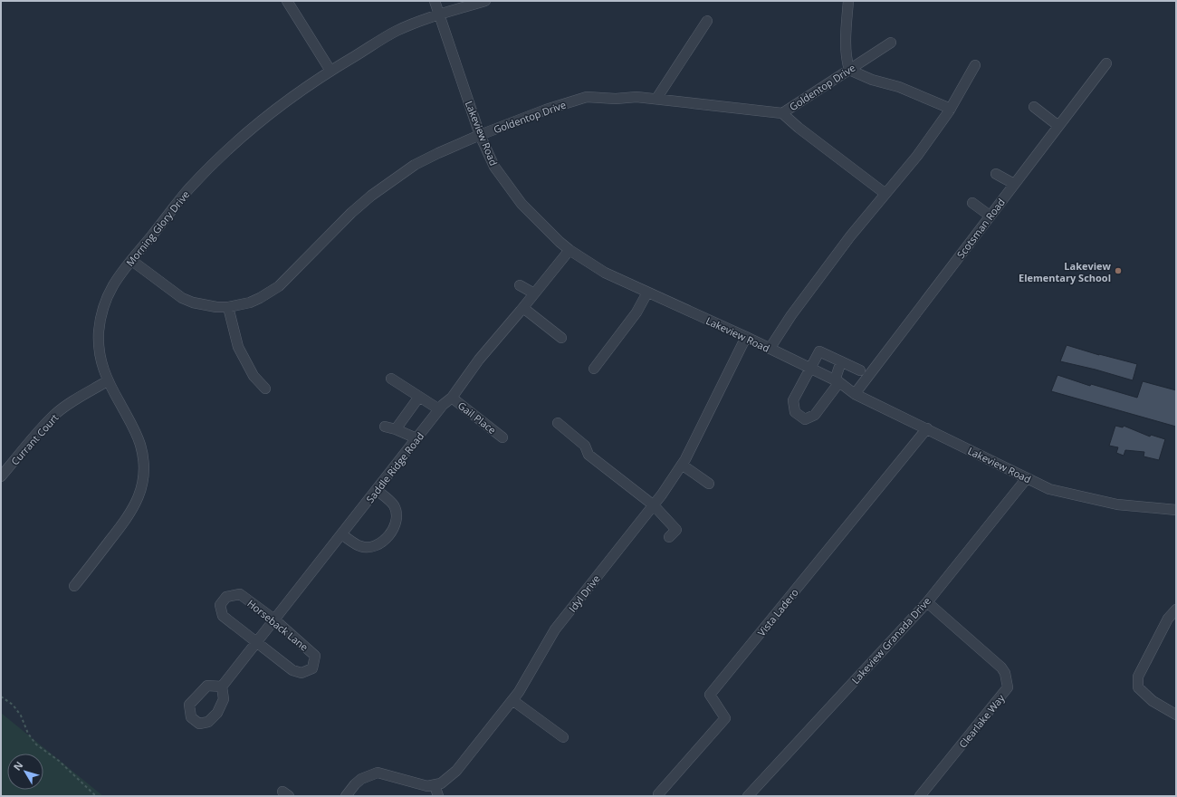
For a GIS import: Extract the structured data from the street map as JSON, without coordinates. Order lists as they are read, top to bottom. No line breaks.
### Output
{"streets":{"street":["Goldentop Drive","Lakeview Road","Morning Glory Drive","Scotsman Road","Gail Place","Currant Court","Saddle Ridge Road","Idyl Drive","Vista Ladero","Horseback Lane","Lakeview Granada Drive","Clearlake Way"]},"crossings":[["Goldentop Drive","Lakeview Road"],["Goldentop Drive","Morning Glory Drive"],["Lakeview Road","Morning Glory Drive"],["Lakeview Road","Scotsman Road"],["Lakeview Road","Saddle Ridge Road"],["Lakeview Road","Idyl Drive"],["Lakeview Road","Vista Ladero"],["Lakeview Road","Lakeview Granada Drive"],["Morning Glory Drive","Currant Court"],["Gail Place","Saddle Ridge Road"],["Saddle Ridge Road","Horseback Lane"],["Lakeview Granada Drive","Clearlake Way"]],"places":["Lakeview Elementary School"],"north":"top left"}
